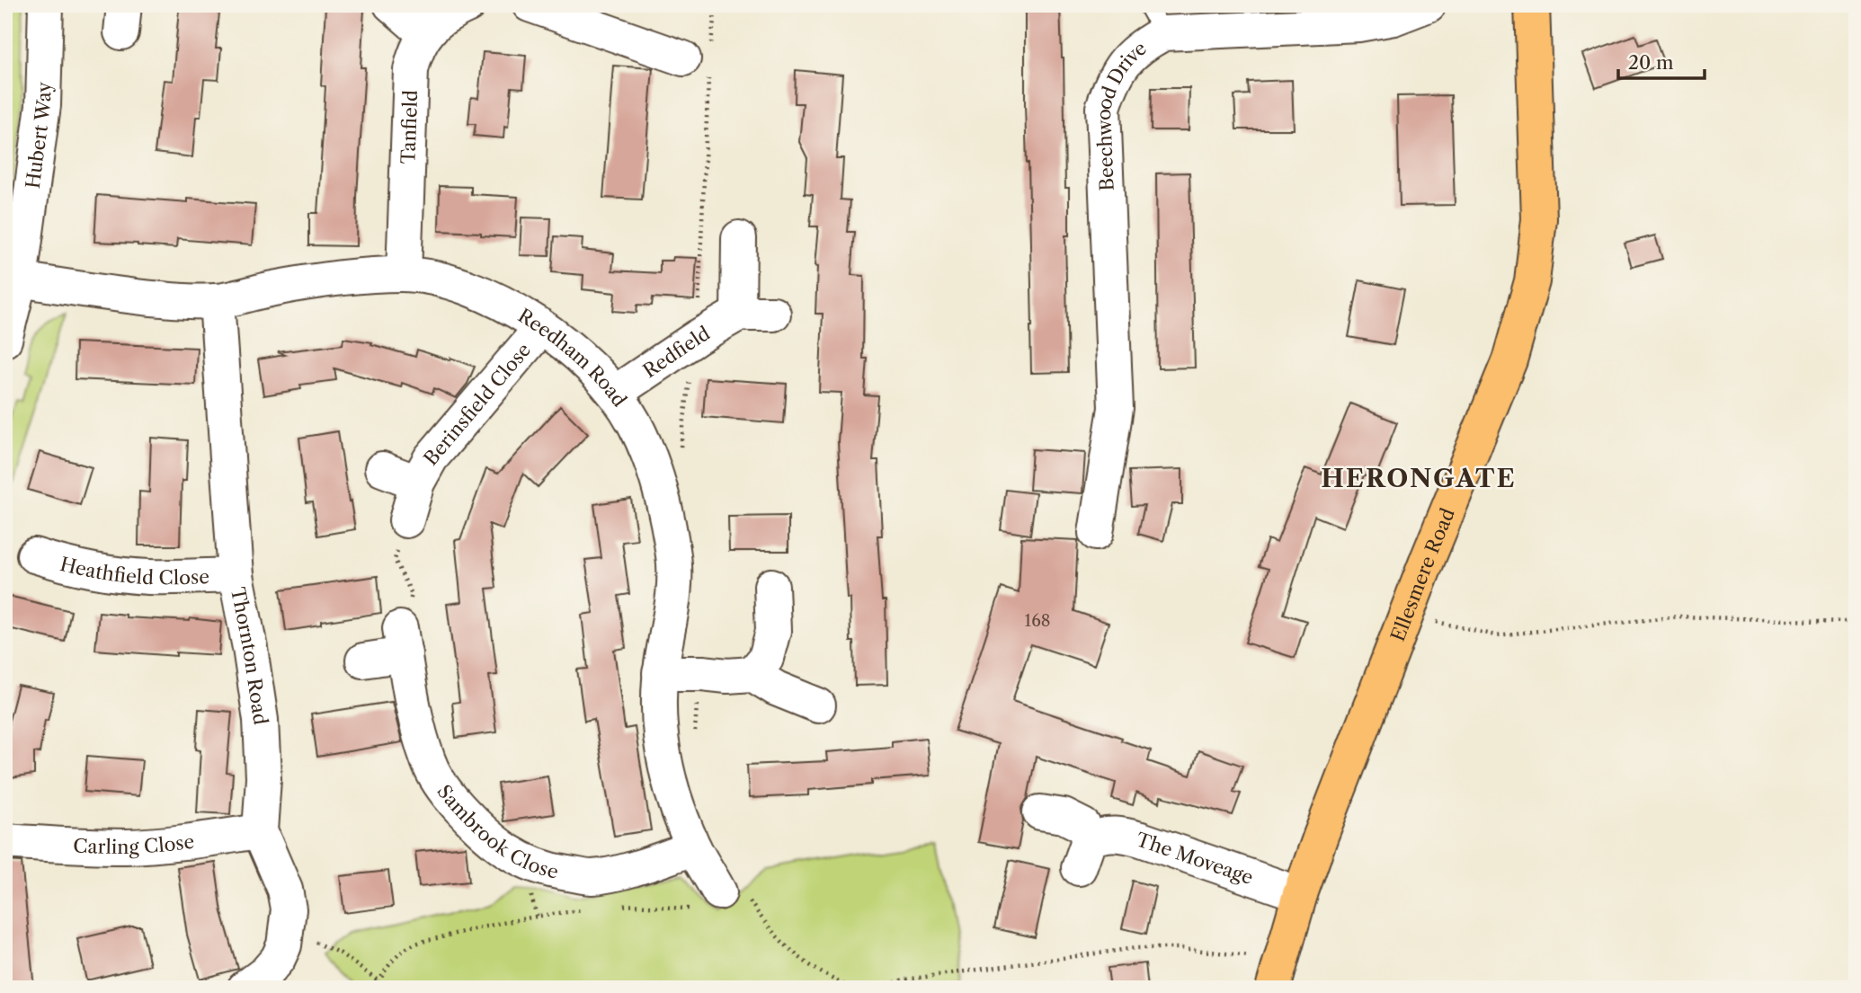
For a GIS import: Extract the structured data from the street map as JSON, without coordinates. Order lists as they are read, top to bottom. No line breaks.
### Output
{"streets":{"main road":["Ellesmere Road"],"street":["Beechwood Drive","Tanfield","Hubert Way","Redfield","Reedham Road","Berinsfield Close","Heathfield Close","Thornton Road","Sambrook Close","Carling Close","The Moveage"]},"crossings":[["Tanfield","Reedham Road"],["Hubert Way","Reedham Road"],["Redfield","Reedham Road"],["Reedham Road","Berinsfield Close"],["Reedham Road","Thornton Road"],["Reedham Road","Sambrook Close"],["Heathfield Close","Thornton Road"],["Ellesmere Road","The Moveage"],["Thornton Road","Carling Close"]],"districts":["HERONGATE"],"house_numbers":["168"],"scale_bar":"20 m"}
